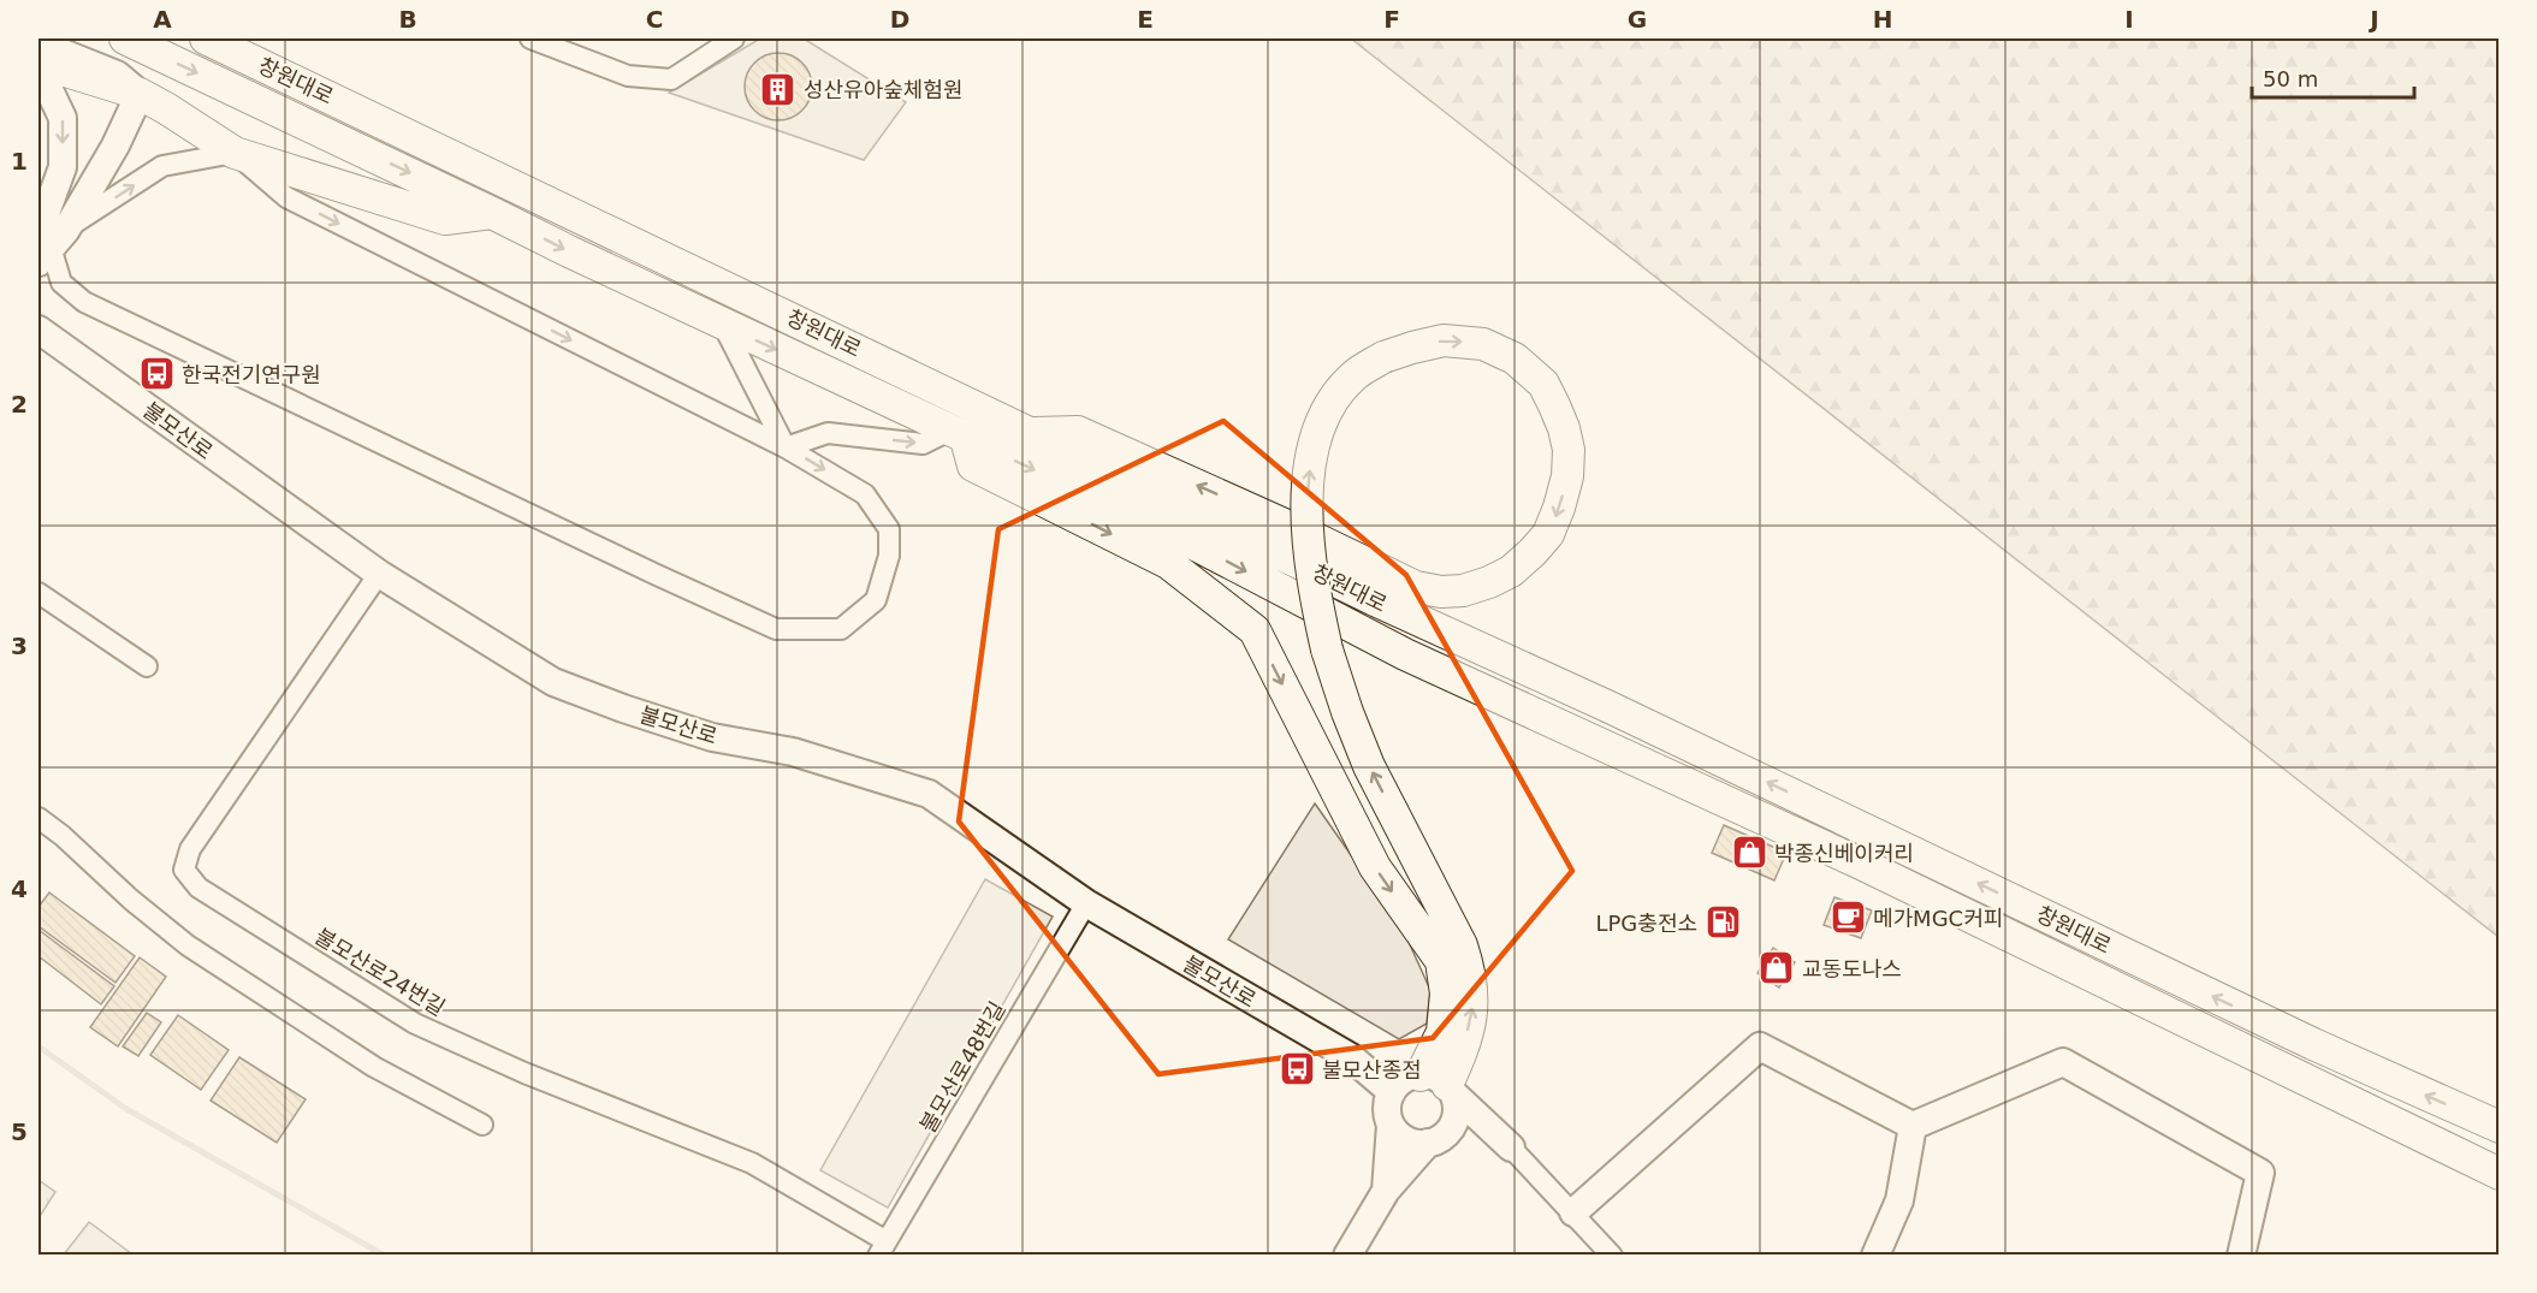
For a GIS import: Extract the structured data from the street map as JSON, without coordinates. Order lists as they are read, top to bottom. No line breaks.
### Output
{"streets":{"main road":["창원대로"],"street":["불모산로","불모산로24번길","불모산로48번길"]},"crossings":[["불모산로","불모산로24번길"],["불모산로","불모산로48번길"],["불모산로24번길","불모산로48번길"]],"places":{"building":["성산유아숲체험원"],"bus stop":["한국전기연구원","불모산종점"],"shop":["박종신베이커리","교동도나스"],"cafe":["메가MGC커피"],"fuel station":["LPG충전소"]},"scale_bar":"50 m","grid":{"columns":["A","B","C","D","E","F","G","H","I","J"],"rows":["1","2","3","4","5"]}}
